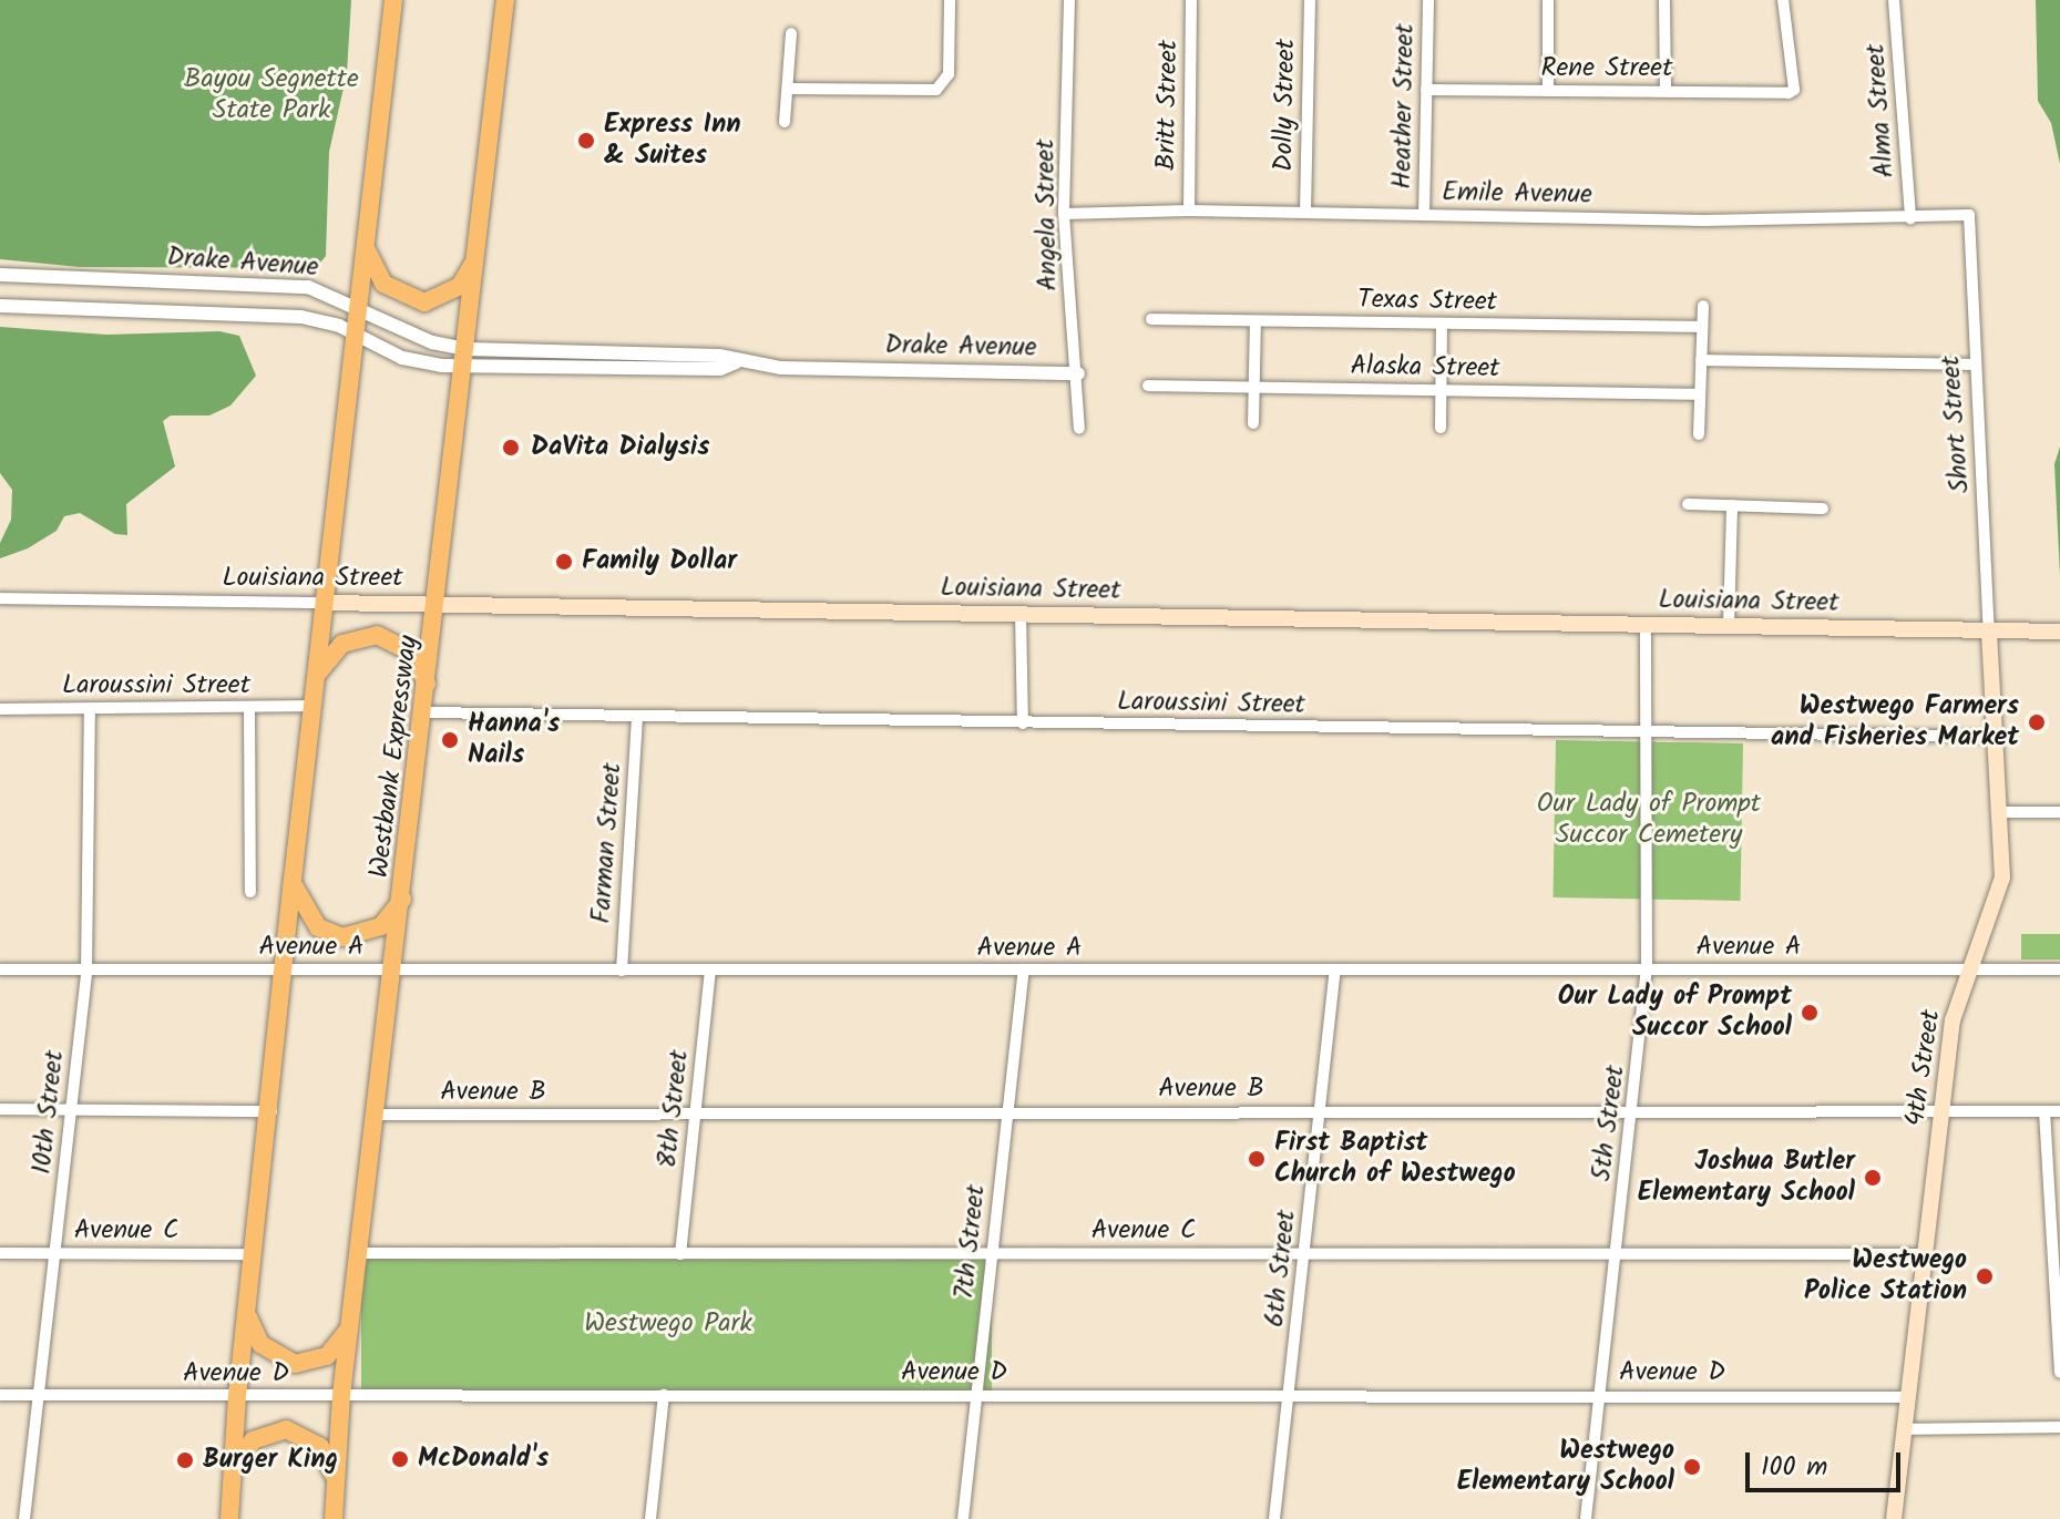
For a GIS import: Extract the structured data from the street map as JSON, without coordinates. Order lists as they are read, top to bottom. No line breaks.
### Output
{"streets":{"highway":["Westbank Expressway"],"main road":["Louisiana Street","4th Street"],"street":["Rene Street","Britt Street","Dolly Street","Heather Street","Alma Street","Emile Avenue","Angela Street","Drake Avenue","Texas Street","Alaska Street","Short Street","Laroussini Street","Farman Street","Avenue A","Avenue B","8th Street","10th Street","5th Street","Avenue C","7th Street","6th Street","Avenue D"]},"crossings":[["Rene Street","Heather Street"],["Britt Street","Emile Avenue"],["Dolly Street","Emile Avenue"],["Heather Street","Emile Avenue"],["Alma Street","Emile Avenue"],["Emile Avenue","Angela Street"],["Emile Avenue","Short Street"],["Angela Street","Drake Avenue"],["Drake Avenue","Westbank Expressway"],["Short Street","Louisiana Street"],["Short Street","4th Street"],["Louisiana Street","Westbank Expressway"],["Louisiana Street","4th Street"],["Louisiana Street","5th Street"],["Laroussini Street","Westbank Expressway"],["Laroussini Street","Farman Street"],["Laroussini Street","4th Street"],["Laroussini Street","10th Street"],["Laroussini Street","5th Street"],["Westbank Expressway","Avenue A"],["Westbank Expressway","Avenue B"],["Westbank Expressway","Avenue C"],["Westbank Expressway","Avenue D"],["Farman Street","Avenue A"],["Avenue A","4th Street"],["Avenue A","8th Street"],["Avenue A","10th Street"],["Avenue A","5th Street"],["Avenue A","7th Street"],["Avenue A","6th Street"],["4th Street","Avenue B"],["4th Street","Avenue C"],["4th Street","Avenue D"],["Avenue B","8th Street"],["Avenue B","5th Street"],["Avenue B","7th Street"],["Avenue B","6th Street"],["8th Street","Avenue C"],["10th Street","Avenue C"],["10th Street","Avenue D"],["5th Street","Avenue C"],["5th Street","Avenue D"],["Avenue C","7th Street"],["Avenue C","6th Street"],["7th Street","Avenue D"],["6th Street","Avenue D"]],"parks":["Bayou Segnette State Park","Our Lady of Prompt Succor Cemetery","Westwego Park"],"places":["Express Inn & Suites","DaVita Dialysis","Family Dollar","Westwego Farmers and Fisheries Market","Hanna's Nails","Our Lady of Prompt Succor School","First Baptist Church of Westwego","Joshua Butler Elementary School","Westwego Police Station","McDonald's","Burger King","Westwego Elementary School"],"scale_bar":"100 m"}
